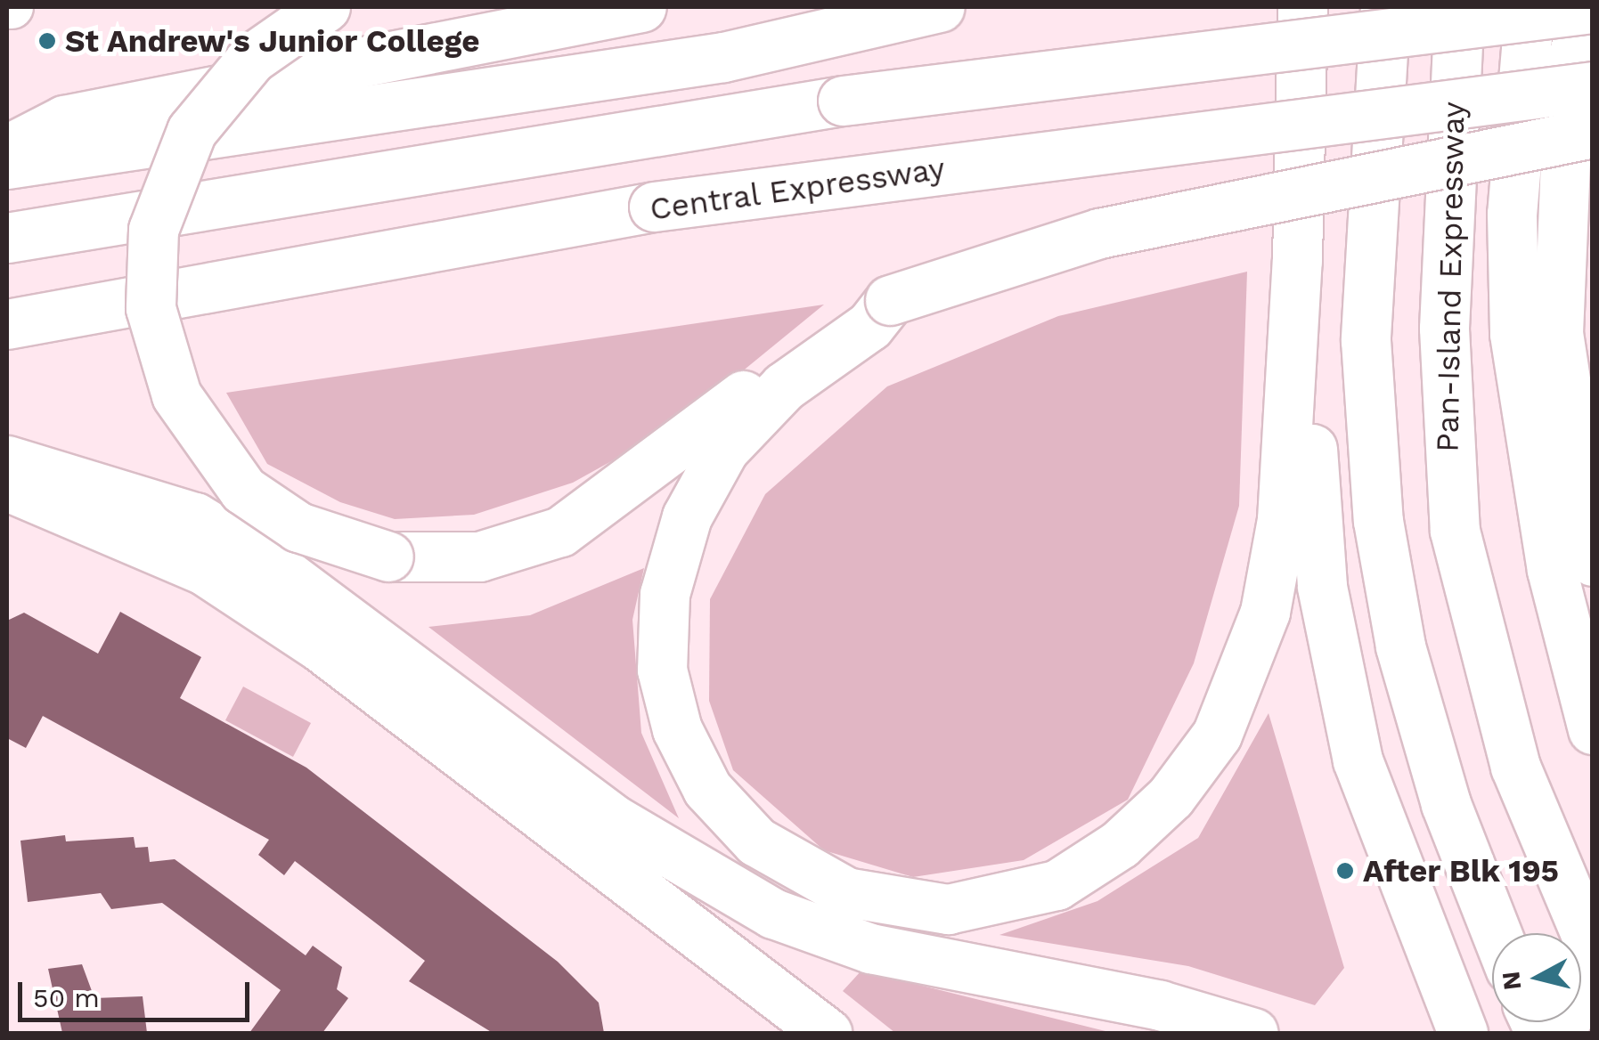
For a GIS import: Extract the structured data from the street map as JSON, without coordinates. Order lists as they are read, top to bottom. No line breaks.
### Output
{"streets":{"main road":["Central Expressway","Pan-Island Expressway"]},"places":["St Andrew's Junior College","After Blk 195"],"scale_bar":"50 m","north":"left"}
